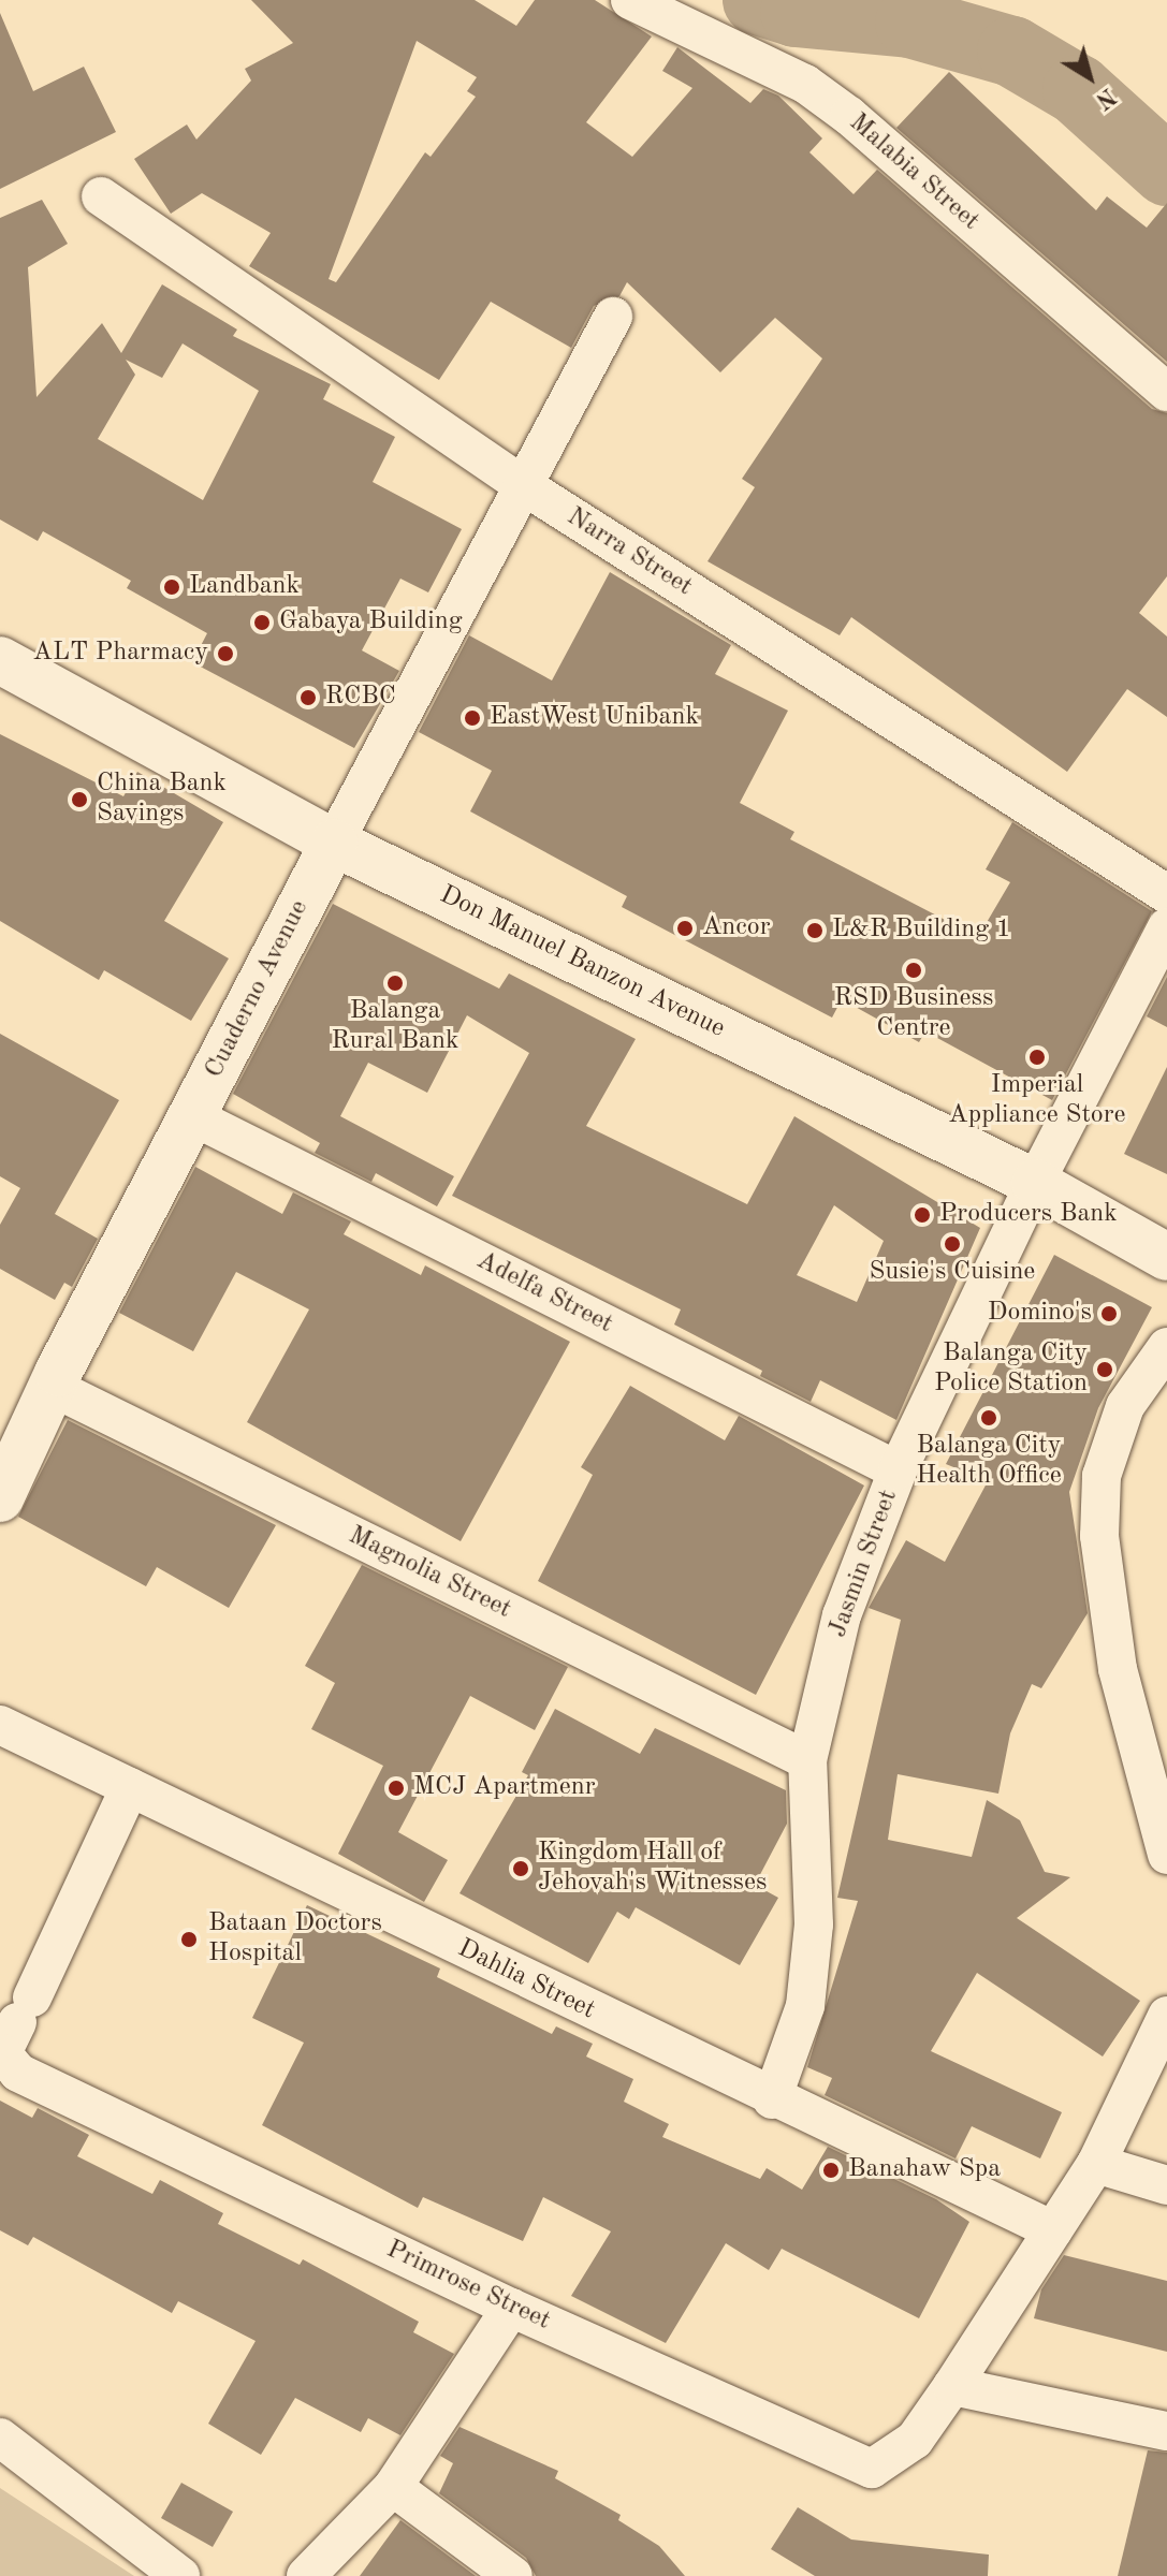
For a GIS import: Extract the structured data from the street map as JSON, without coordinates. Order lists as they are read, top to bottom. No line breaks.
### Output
{"streets":{"main road":["Don Manuel Banzon Avenue","Cuaderno Avenue"],"street":["Malabia Street","Narra Street","Adelfa Street","Jasmin Street","Magnolia Street","Dahlia Street","Primrose Street"]},"crossings":[["Narra Street","Cuaderno Avenue"],["Don Manuel Banzon Avenue","Cuaderno Avenue"],["Don Manuel Banzon Avenue","Jasmin Street"],["Cuaderno Avenue","Adelfa Street"],["Cuaderno Avenue","Magnolia Street"],["Adelfa Street","Jasmin Street"],["Jasmin Street","Magnolia Street"],["Jasmin Street","Dahlia Street"],["Dahlia Street","Primrose Street"]],"places":["Landbank","Gabaya Building","ALT Pharmacy","RCBC","EastWest Unibank","China Bank Savings","Ancor","L&R Building 1","RSD Business Centre","Balanga Rural Bank","Imperial Appliance Store","Producers Bank","Susie's Cuisine","Domino's","Balanga City Police Station","Balanga City Health Office","MCJ Apartmenr","Kingdom Hall of Jehovah's Witnesses","Bataan Doctors Hospital","Banahaw Spa"],"north":"bottom right"}
